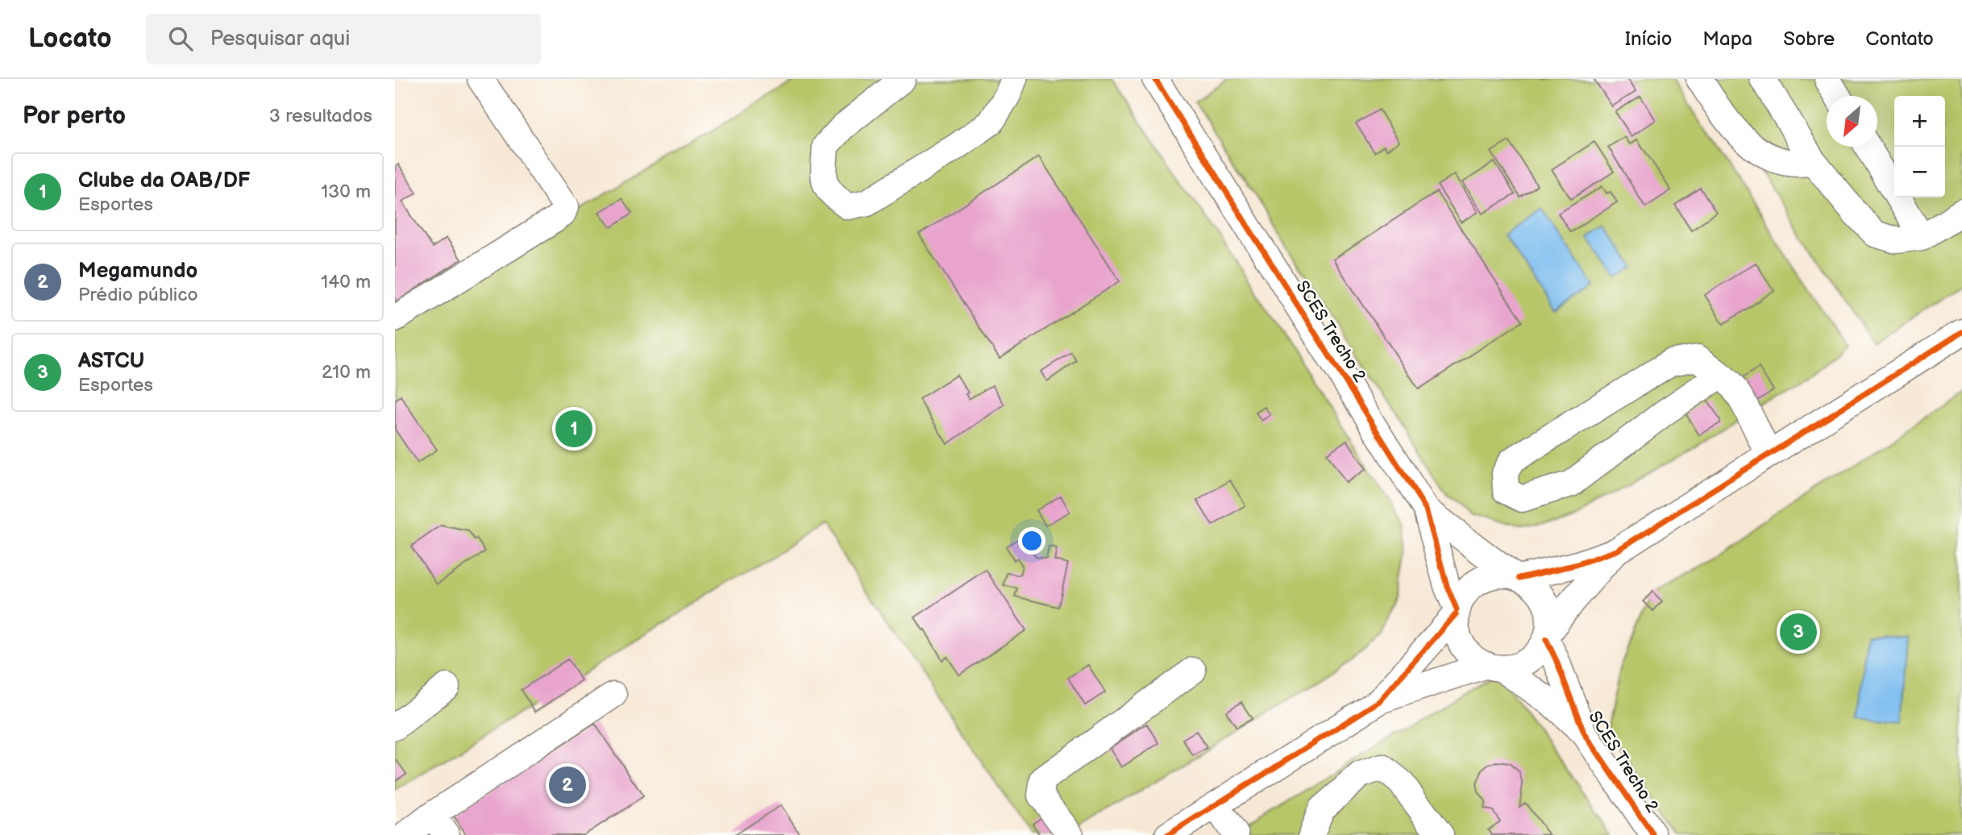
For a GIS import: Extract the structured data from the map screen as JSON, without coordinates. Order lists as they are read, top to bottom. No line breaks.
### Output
{"streets":{"street":["SCES Trecho 2"]},"north":"bottom left","page":{"header":"Locato","search":"Pesquisar aqui","nav":["Início","Mapa","Sobre","Contato"],"heading":["Por perto","3 resultados"],"map_buttons":["+","−"],"list":[{"mark":"1","name":"Clube da OAB/DF","note":"Esportes","value":"130 m"},{"mark":"2","name":"Megamundo","note":"Prédio público","value":"140 m"},{"mark":"3","name":"ASTCU","note":"Esportes","value":"210 m"}],"pins":["1","3","2"]}}
